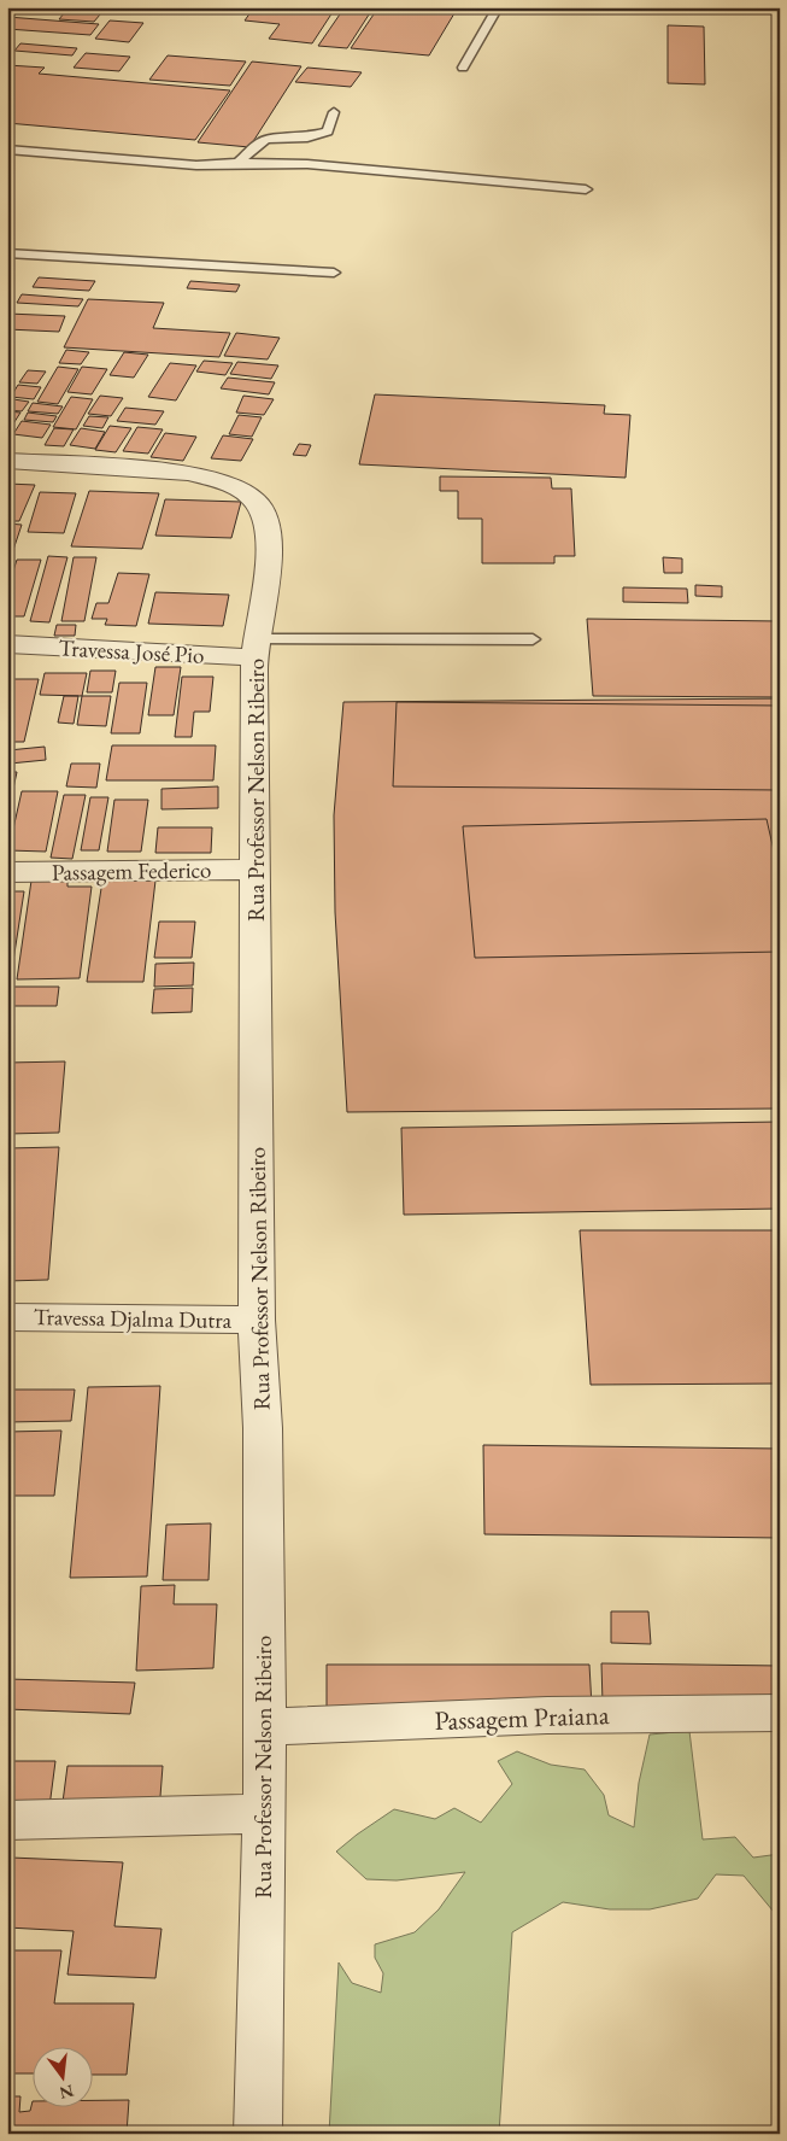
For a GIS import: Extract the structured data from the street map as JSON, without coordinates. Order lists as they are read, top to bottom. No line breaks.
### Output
{"streets":{"street":["Travessa José Pio","Rua Professor Nelson Ribeiro","Passagem Federico","Travessa Djalma Dutra","Passagem Praiana"]},"crossings":[["Travessa José Pio","Rua Professor Nelson Ribeiro"],["Rua Professor Nelson Ribeiro","Passagem Federico"],["Rua Professor Nelson Ribeiro","Travessa Djalma Dutra"],["Rua Professor Nelson Ribeiro","Passagem Praiana"]],"north":"bottom"}
